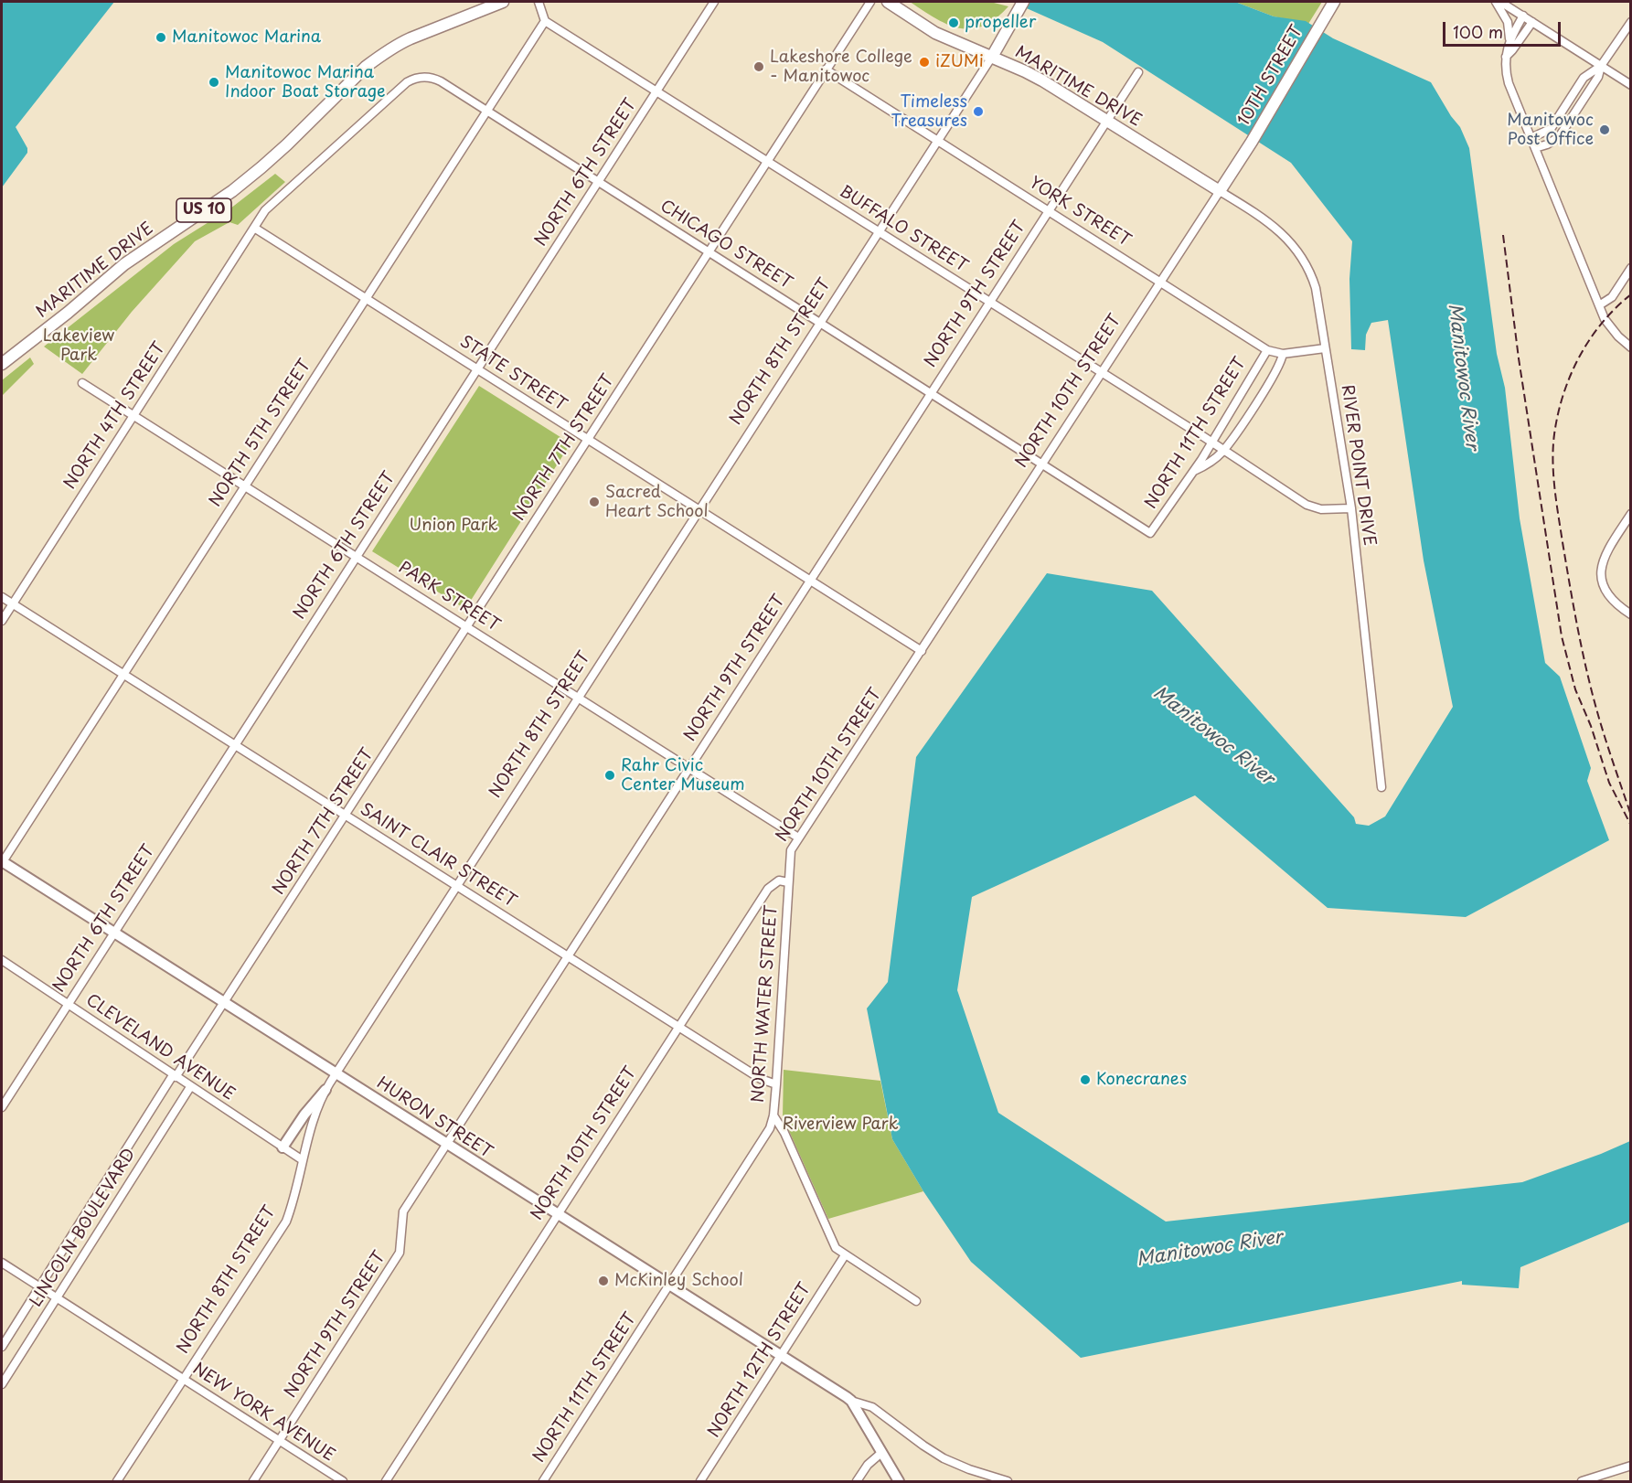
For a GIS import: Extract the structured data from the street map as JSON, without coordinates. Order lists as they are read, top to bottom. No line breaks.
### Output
{"streets":{"main road":["10TH STREET","MARITIME DRIVE","US 10","NORTH 8TH STREET","NORTH 10TH STREET"],"street":["NORTH 6TH STREET","YORK STREET","BUFFALO STREET","CHICAGO STREET","NORTH 9TH STREET","STATE STREET","NORTH 4TH STREET","NORTH 5TH STREET","NORTH 11TH STREET","NORTH 7TH STREET","RIVER POINT DRIVE","PARK STREET","SAINT CLAIR STREET","NORTH WATER STREET","CLEVELAND AVENUE","HURON STREET","LINCOLN BOULEVARD","NORTH 12TH STREET","NEW YORK AVENUE"]},"crossings":[["10TH STREET","NORTH 10TH STREET"],["MARITIME DRIVE","NORTH 9TH STREET"],["MARITIME DRIVE","NORTH 8TH STREET"],["MARITIME DRIVE","NORTH 10TH STREET"],["MARITIME DRIVE","RIVER POINT DRIVE"],["NORTH 6TH STREET","BUFFALO STREET"],["NORTH 6TH STREET","CHICAGO STREET"],["NORTH 6TH STREET","STATE STREET"],["NORTH 6TH STREET","PARK STREET"],["NORTH 6TH STREET","SAINT CLAIR STREET"],["NORTH 6TH STREET","CLEVELAND AVENUE"],["NORTH 6TH STREET","HURON STREET"],["YORK STREET","NORTH 9TH STREET"],["YORK STREET","NORTH 8TH STREET"],["YORK STREET","NORTH 10TH STREET"],["YORK STREET","NORTH 11TH STREET"],["YORK STREET","NORTH 7TH STREET"],["YORK STREET","RIVER POINT DRIVE"],["BUFFALO STREET","NORTH 9TH STREET"],["BUFFALO STREET","NORTH 8TH STREET"],["BUFFALO STREET","NORTH 10TH STREET"],["BUFFALO STREET","NORTH 5TH STREET"],["BUFFALO STREET","NORTH 11TH STREET"],["BUFFALO STREET","NORTH 7TH STREET"],["BUFFALO STREET","RIVER POINT DRIVE"],["CHICAGO STREET","NORTH 9TH STREET"],["CHICAGO STREET","NORTH 8TH STREET"],["CHICAGO STREET","NORTH 10TH STREET"],["CHICAGO STREET","NORTH 4TH STREET"],["CHICAGO STREET","NORTH 5TH STREET"],["CHICAGO STREET","NORTH 11TH STREET"],["CHICAGO STREET","NORTH 7TH STREET"],["NORTH 9TH STREET","STATE STREET"],["NORTH 9TH STREET","PARK STREET"],["NORTH 9TH STREET","SAINT CLAIR STREET"],["NORTH 9TH STREET","HURON STREET"],["NORTH 9TH STREET","NEW YORK AVENUE"],["NORTH 8TH STREET","STATE STREET"],["NORTH 8TH STREET","PARK STREET"],["NORTH 8TH STREET","SAINT CLAIR STREET"],["NORTH 8TH STREET","CLEVELAND AVENUE"],["NORTH 8TH STREET","HURON STREET"],["NORTH 8TH STREET","NEW YORK AVENUE"],["STATE STREET","NORTH 10TH STREET"],["STATE STREET","NORTH 4TH STREET"],["STATE STREET","NORTH 5TH STREET"],["STATE STREET","NORTH 7TH STREET"],["NORTH 10TH STREET","RIVER POINT DRIVE"],["NORTH 10TH STREET","PARK STREET"],["NORTH 10TH STREET","SAINT CLAIR STREET"],["NORTH 10TH STREET","NORTH WATER STREET"],["NORTH 10TH STREET","HURON STREET"],["NORTH 4TH STREET","PARK STREET"],["NORTH 4TH STREET","SAINT CLAIR STREET"],["NORTH 5TH STREET","PARK STREET"],["NORTH 5TH STREET","SAINT CLAIR STREET"],["NORTH 5TH STREET","HURON STREET"],["NORTH 11TH STREET","NORTH WATER STREET"],["NORTH 11TH STREET","HURON STREET"],["NORTH 7TH STREET","PARK STREET"],["NORTH 7TH STREET","SAINT CLAIR STREET"],["NORTH 7TH STREET","CLEVELAND AVENUE"],["NORTH 7TH STREET","HURON STREET"],["NORTH 7TH STREET","LINCOLN BOULEVARD"],["SAINT CLAIR STREET","NORTH WATER STREET"],["NORTH WATER STREET","NORTH 12TH STREET"],["CLEVELAND AVENUE","LINCOLN BOULEVARD"],["HURON STREET","NORTH 12TH STREET"],["LINCOLN BOULEVARD","NEW YORK AVENUE"]],"water":["Manitowoc River"],"parks":["Lakeview Park","Union Park","Riverview Park"],"places":["propeller","Manitowoc Marina","iZUMi","Lakeshore College - Manitowoc","Manitowoc Marina Indoor Boat Storage","Timeless Treasures","Manitowoc Post Office","Sacred Heart School","Rahr Civic Center Museum","Konecranes","McKinley School"],"scale_bar":"100 m"}
